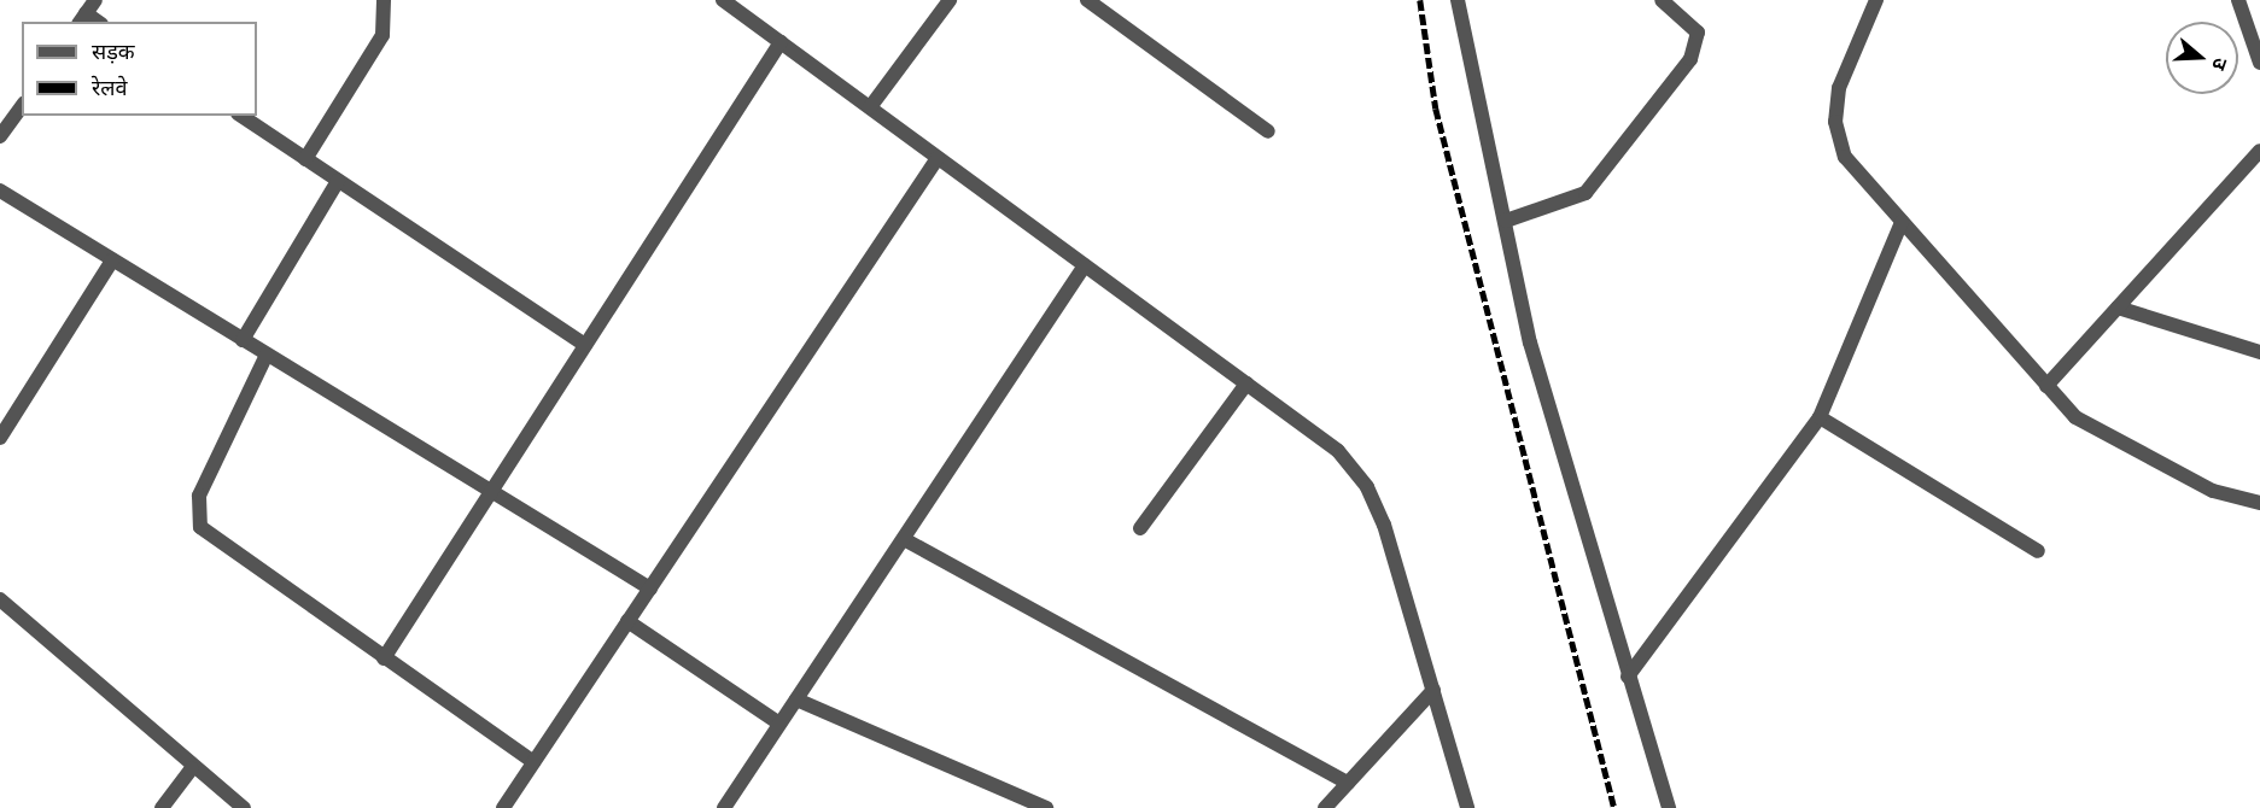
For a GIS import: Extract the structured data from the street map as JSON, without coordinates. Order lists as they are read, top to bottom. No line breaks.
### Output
{"legend":["सड़क","रेलवे"],"north":"right"}
